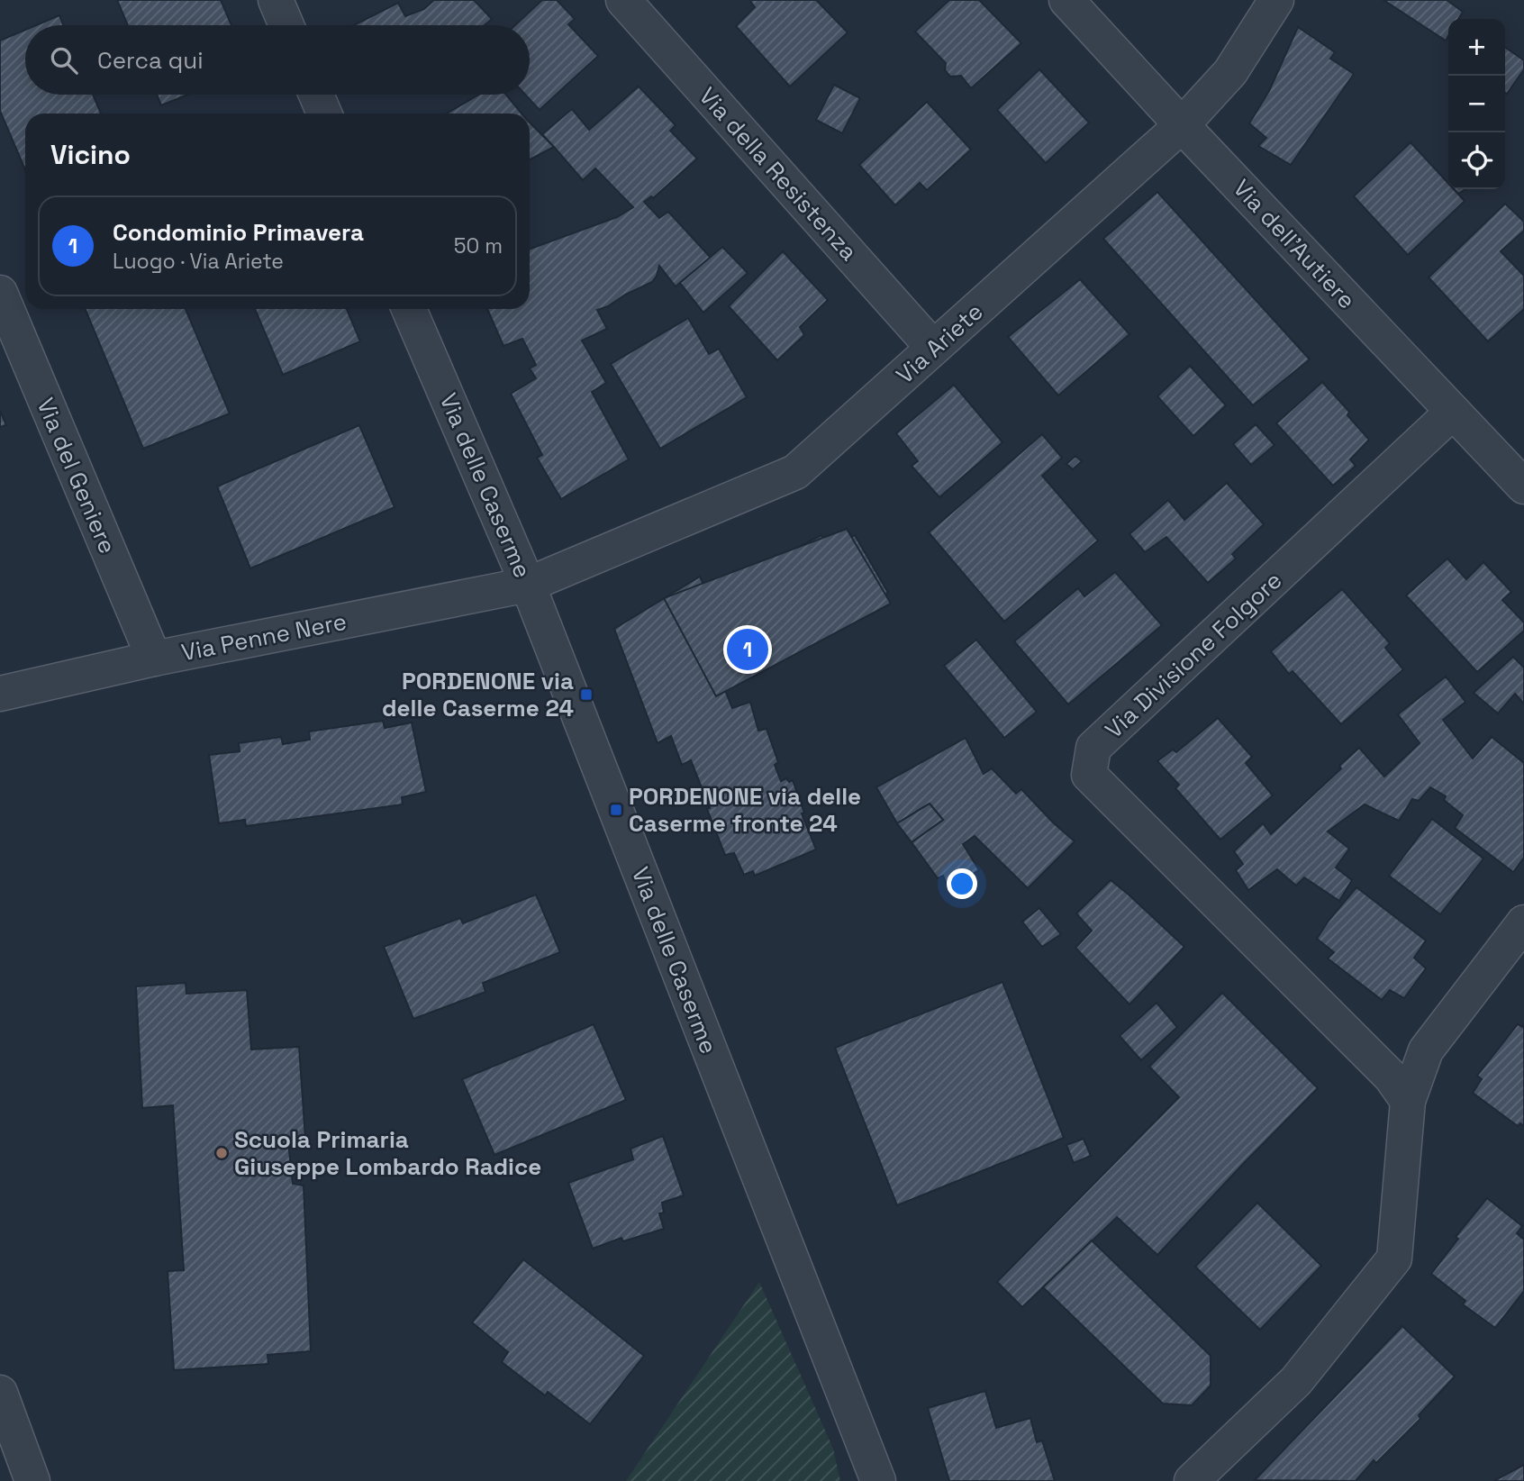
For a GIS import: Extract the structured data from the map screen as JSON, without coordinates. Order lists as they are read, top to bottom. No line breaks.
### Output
{"streets":{"street":["Via della Resistenza","Via dell'Autiere","Via Ariete","Via del Geniere","Via delle Caserme","Via Penne Nere","Via Divisione Folgore"]},"crossings":[["Via della Resistenza","Via Ariete"],["Via dell'Autiere","Via Ariete"],["Via dell'Autiere","Via Divisione Folgore"],["Via Ariete","Via delle Caserme"],["Via Ariete","Via Penne Nere"],["Via del Geniere","Via Penne Nere"],["Via delle Caserme","Via Penne Nere"]],"places":{"transit":["PORDENONE via delle Caserme 24","PORDENONE via delle Caserme fronte 24"],"other":["Scuola Primaria Giuseppe Lombardo Radice"]},"page":{"map_buttons":["+","−"],"search":"Cerca qui","heading":"Vicino","list":[{"mark":"1","name":"Condominio Primavera","note":"Luogo · Via Ariete","value":"50 m"}],"pins":"1"}}
